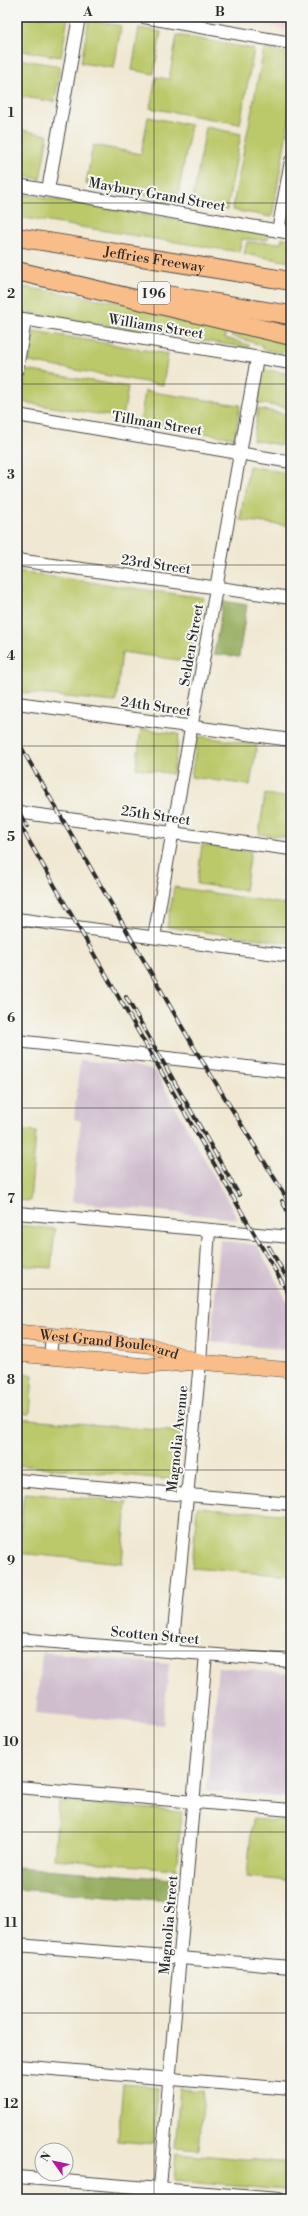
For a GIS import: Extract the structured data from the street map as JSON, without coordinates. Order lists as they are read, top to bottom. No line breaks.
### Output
{"streets":{"highway":["Jeffries Freeway","I 96"],"main road":["West Grand Boulevard"],"street":["Maybury Grand Street","Williams Street","Tillman Street","23rd Street","Selden Street","24th Street","25th Street","Magnolia Avenue","Scotten Street","Magnolia Street"]},"crossings":[["Williams Street","Selden Street"],["Tillman Street","Selden Street"],["23rd Street","Selden Street"],["Selden Street","24th Street"],["Selden Street","25th Street"],["West Grand Boulevard","Magnolia Avenue"],["Magnolia Avenue","Scotten Street"],["Scotten Street","Magnolia Street"]],"north":"top left","grid":{"columns":["A","B"],"rows":["1","2","3","4","5","6","7","8","9","10","11","12"]}}
